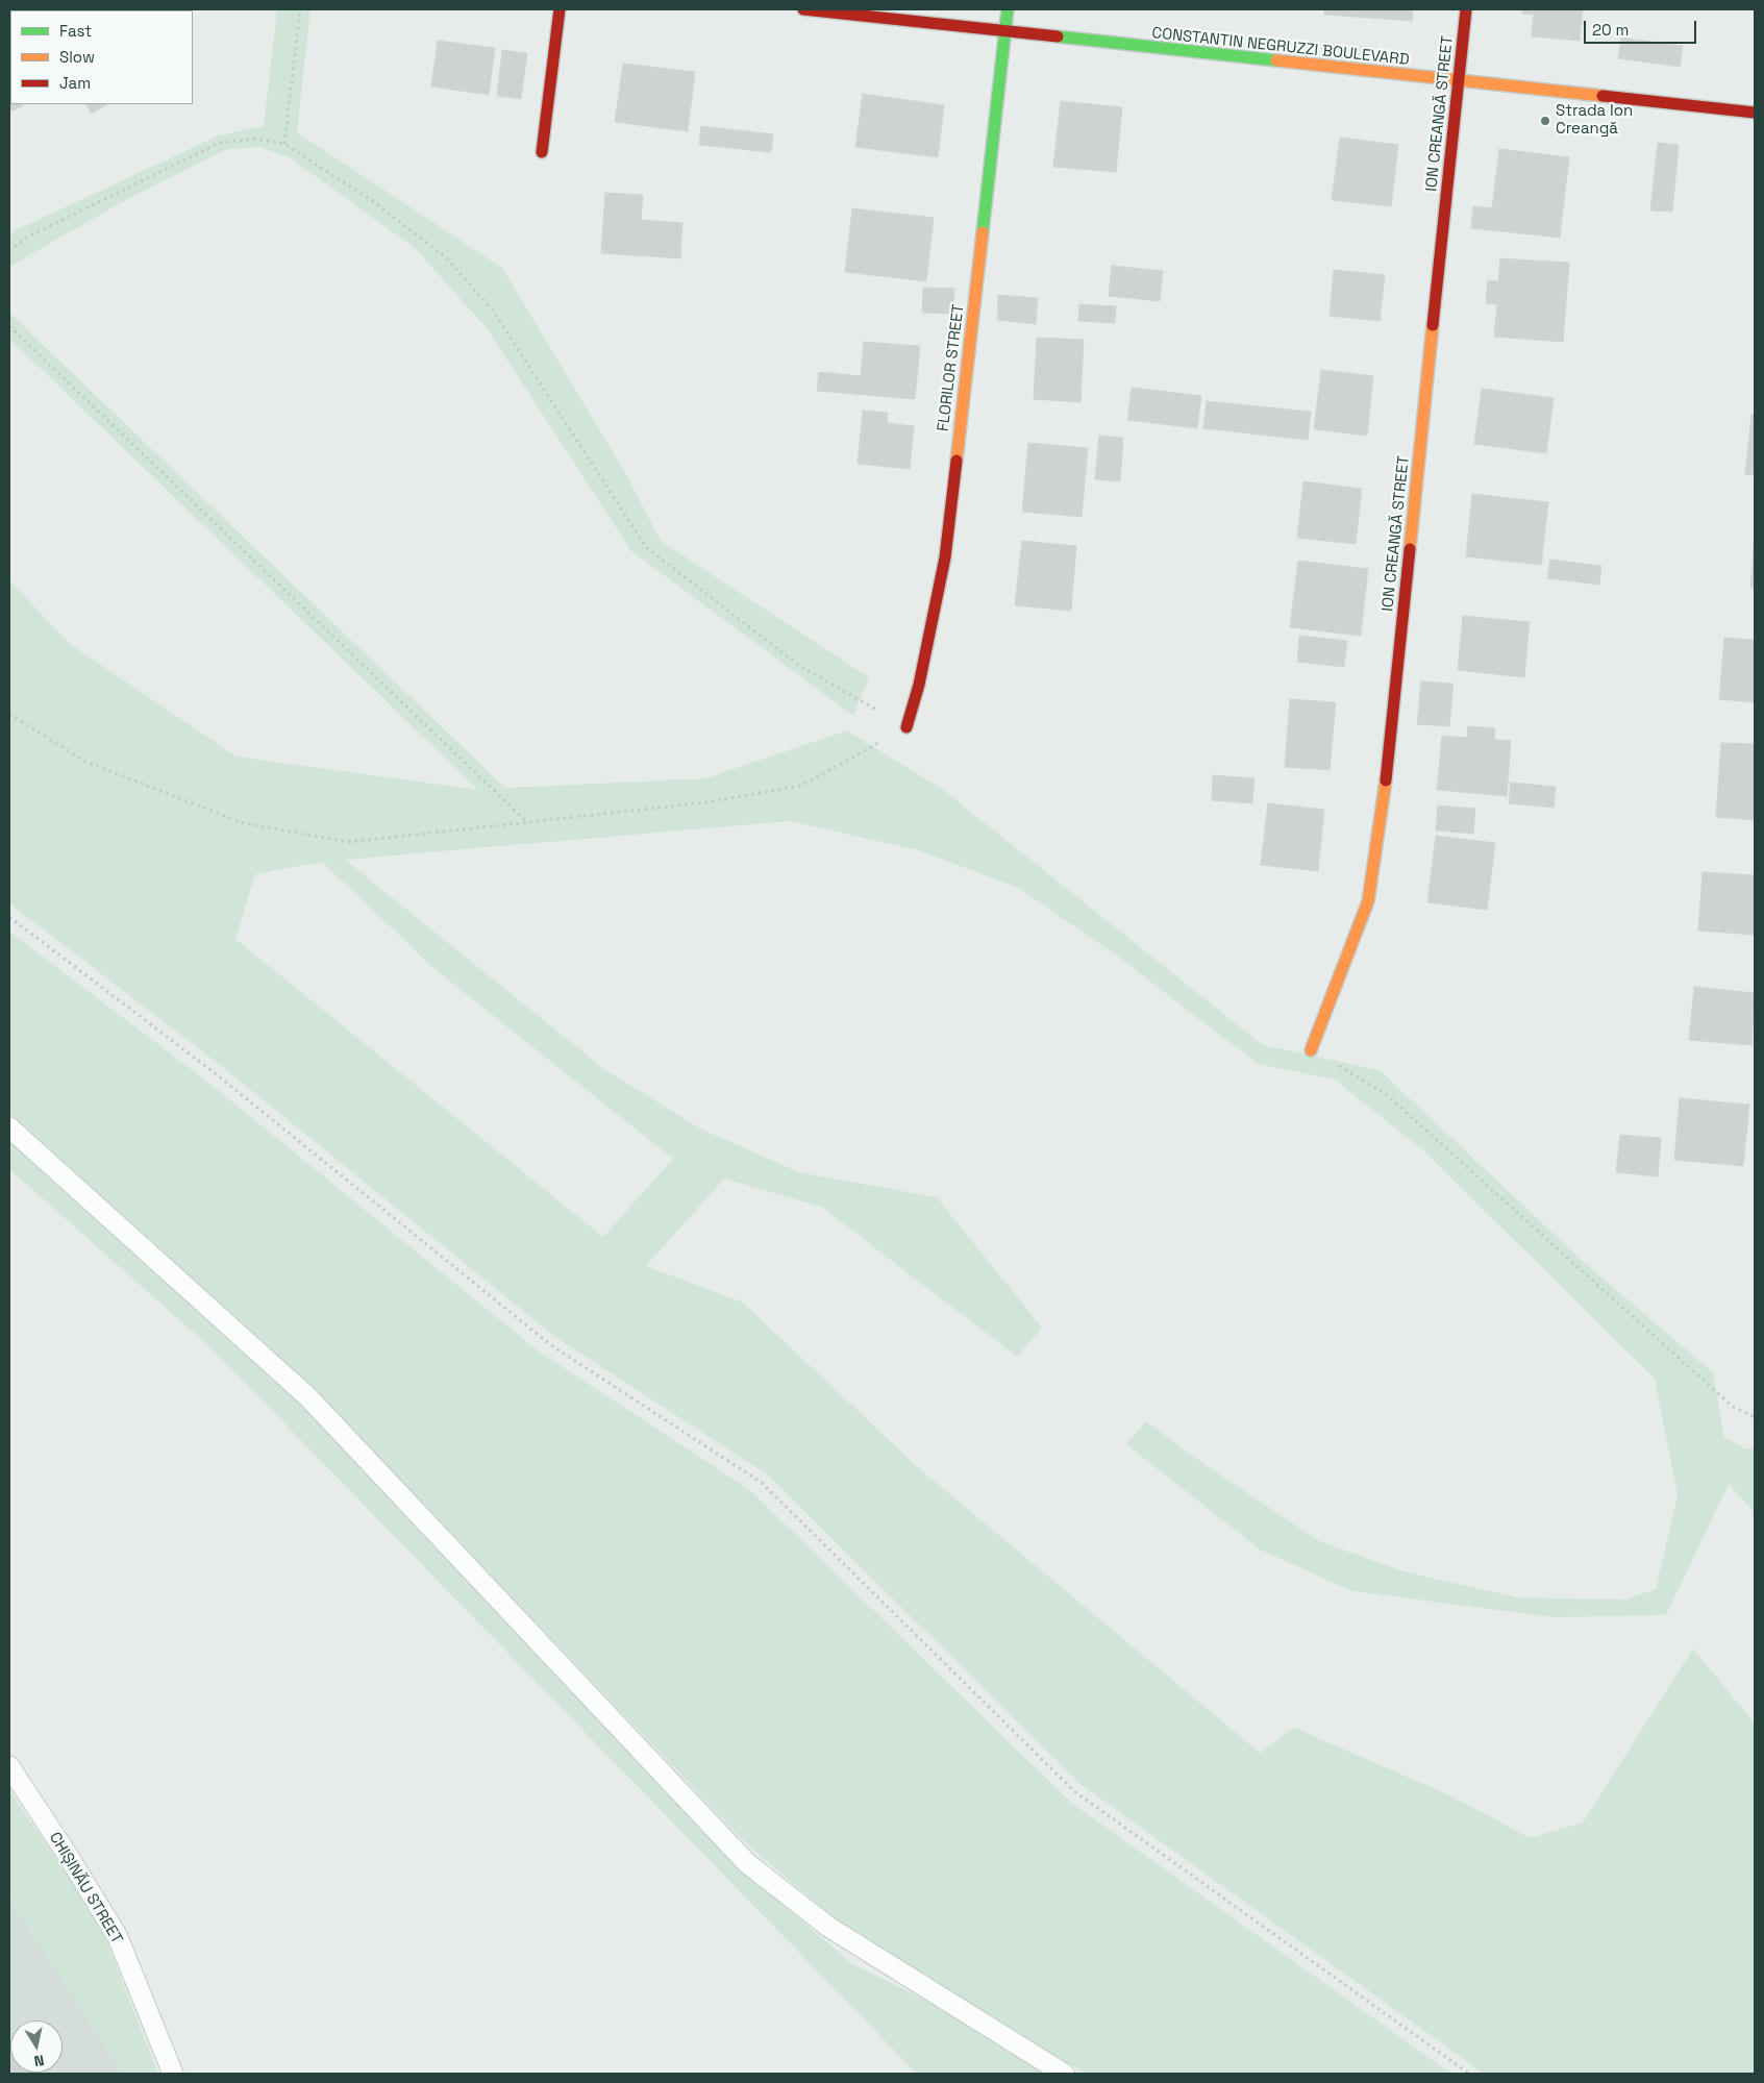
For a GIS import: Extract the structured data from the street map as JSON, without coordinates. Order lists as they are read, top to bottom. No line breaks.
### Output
{"streets":{"street":["CONSTANTIN NEGRUZZI BOULEVARD","ION CREANGĂ STREET","FLORILOR STREET"],"lane":["CHIȘINĂU STREET"]},"crossings":[["CONSTANTIN NEGRUZZI BOULEVARD","ION CREANGĂ STREET"],["CONSTANTIN NEGRUZZI BOULEVARD","FLORILOR STREET"]],"places":["Strada Ion Creangă"],"legend":["Fast","Slow","Jam"],"scale_bar":"20 m","north":"bottom"}
